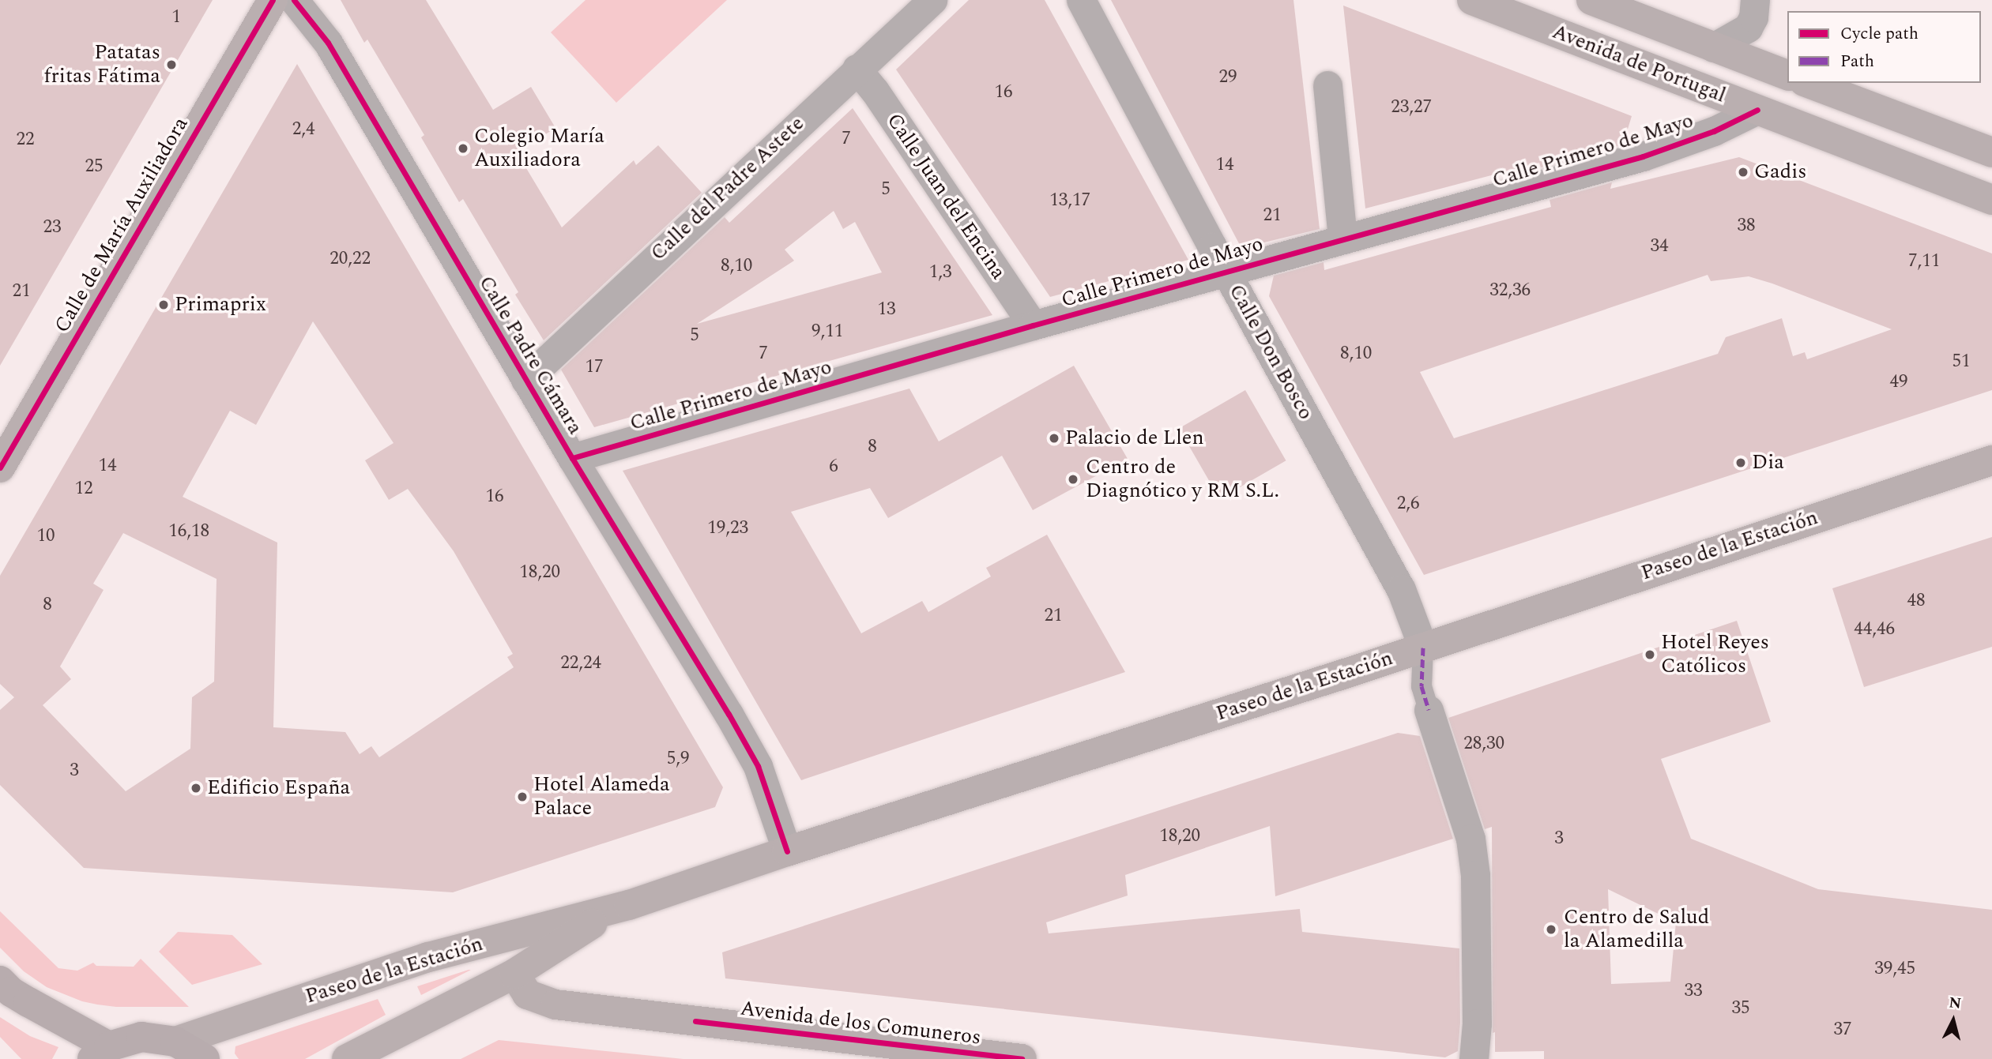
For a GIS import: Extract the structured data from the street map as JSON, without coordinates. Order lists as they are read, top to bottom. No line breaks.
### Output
{"streets":{"main road":["Avenida de Portugal","Calle de María Auxiliadora","Paseo de la Estación","Avenida de los Comuneros"],"street":["Calle Primero de Mayo","Calle del Padre Astete","Calle Juan del Encina","Calle Don Bosco","Calle Padre Cámara"]},"crossings":[["Avenida de Portugal","Calle Primero de Mayo"],["Calle Primero de Mayo","Calle Juan del Encina"],["Calle Primero de Mayo","Calle Don Bosco"],["Calle Primero de Mayo","Calle Padre Cámara"],["Calle del Padre Astete","Calle Juan del Encina"],["Calle del Padre Astete","Calle Padre Cámara"],["Calle Don Bosco","Paseo de la Estación"],["Calle Padre Cámara","Paseo de la Estación"],["Paseo de la Estación","Avenida de los Comuneros"]],"places":["Patatas fritas Fátima","Colegio María Auxiliadora","Gadis","Primaprix","Palacio de Llen","Dia","Centro de Diagnótico y RM S.L.","Hotel Reyes Católicos","Edificio España","Hotel Alameda Palace","Centro de Salud la Alamedilla"],"house_numbers":["1","29","16","23,27","2,4","7","22","14","25","5","13,17","21","38","23","34","20,22","7,11","8,10","1,3","32,36","21","13","9,11","5","7","8,10","51","17","49","8","14","6","12","16","2,6","19,23","16,18","10","18,20","48","8","21","44,46","22,24","28,30","5,9","3","18,20","3","39,45","33","35","37"],"legend":["Cycle path","Path"],"north":"top"}
